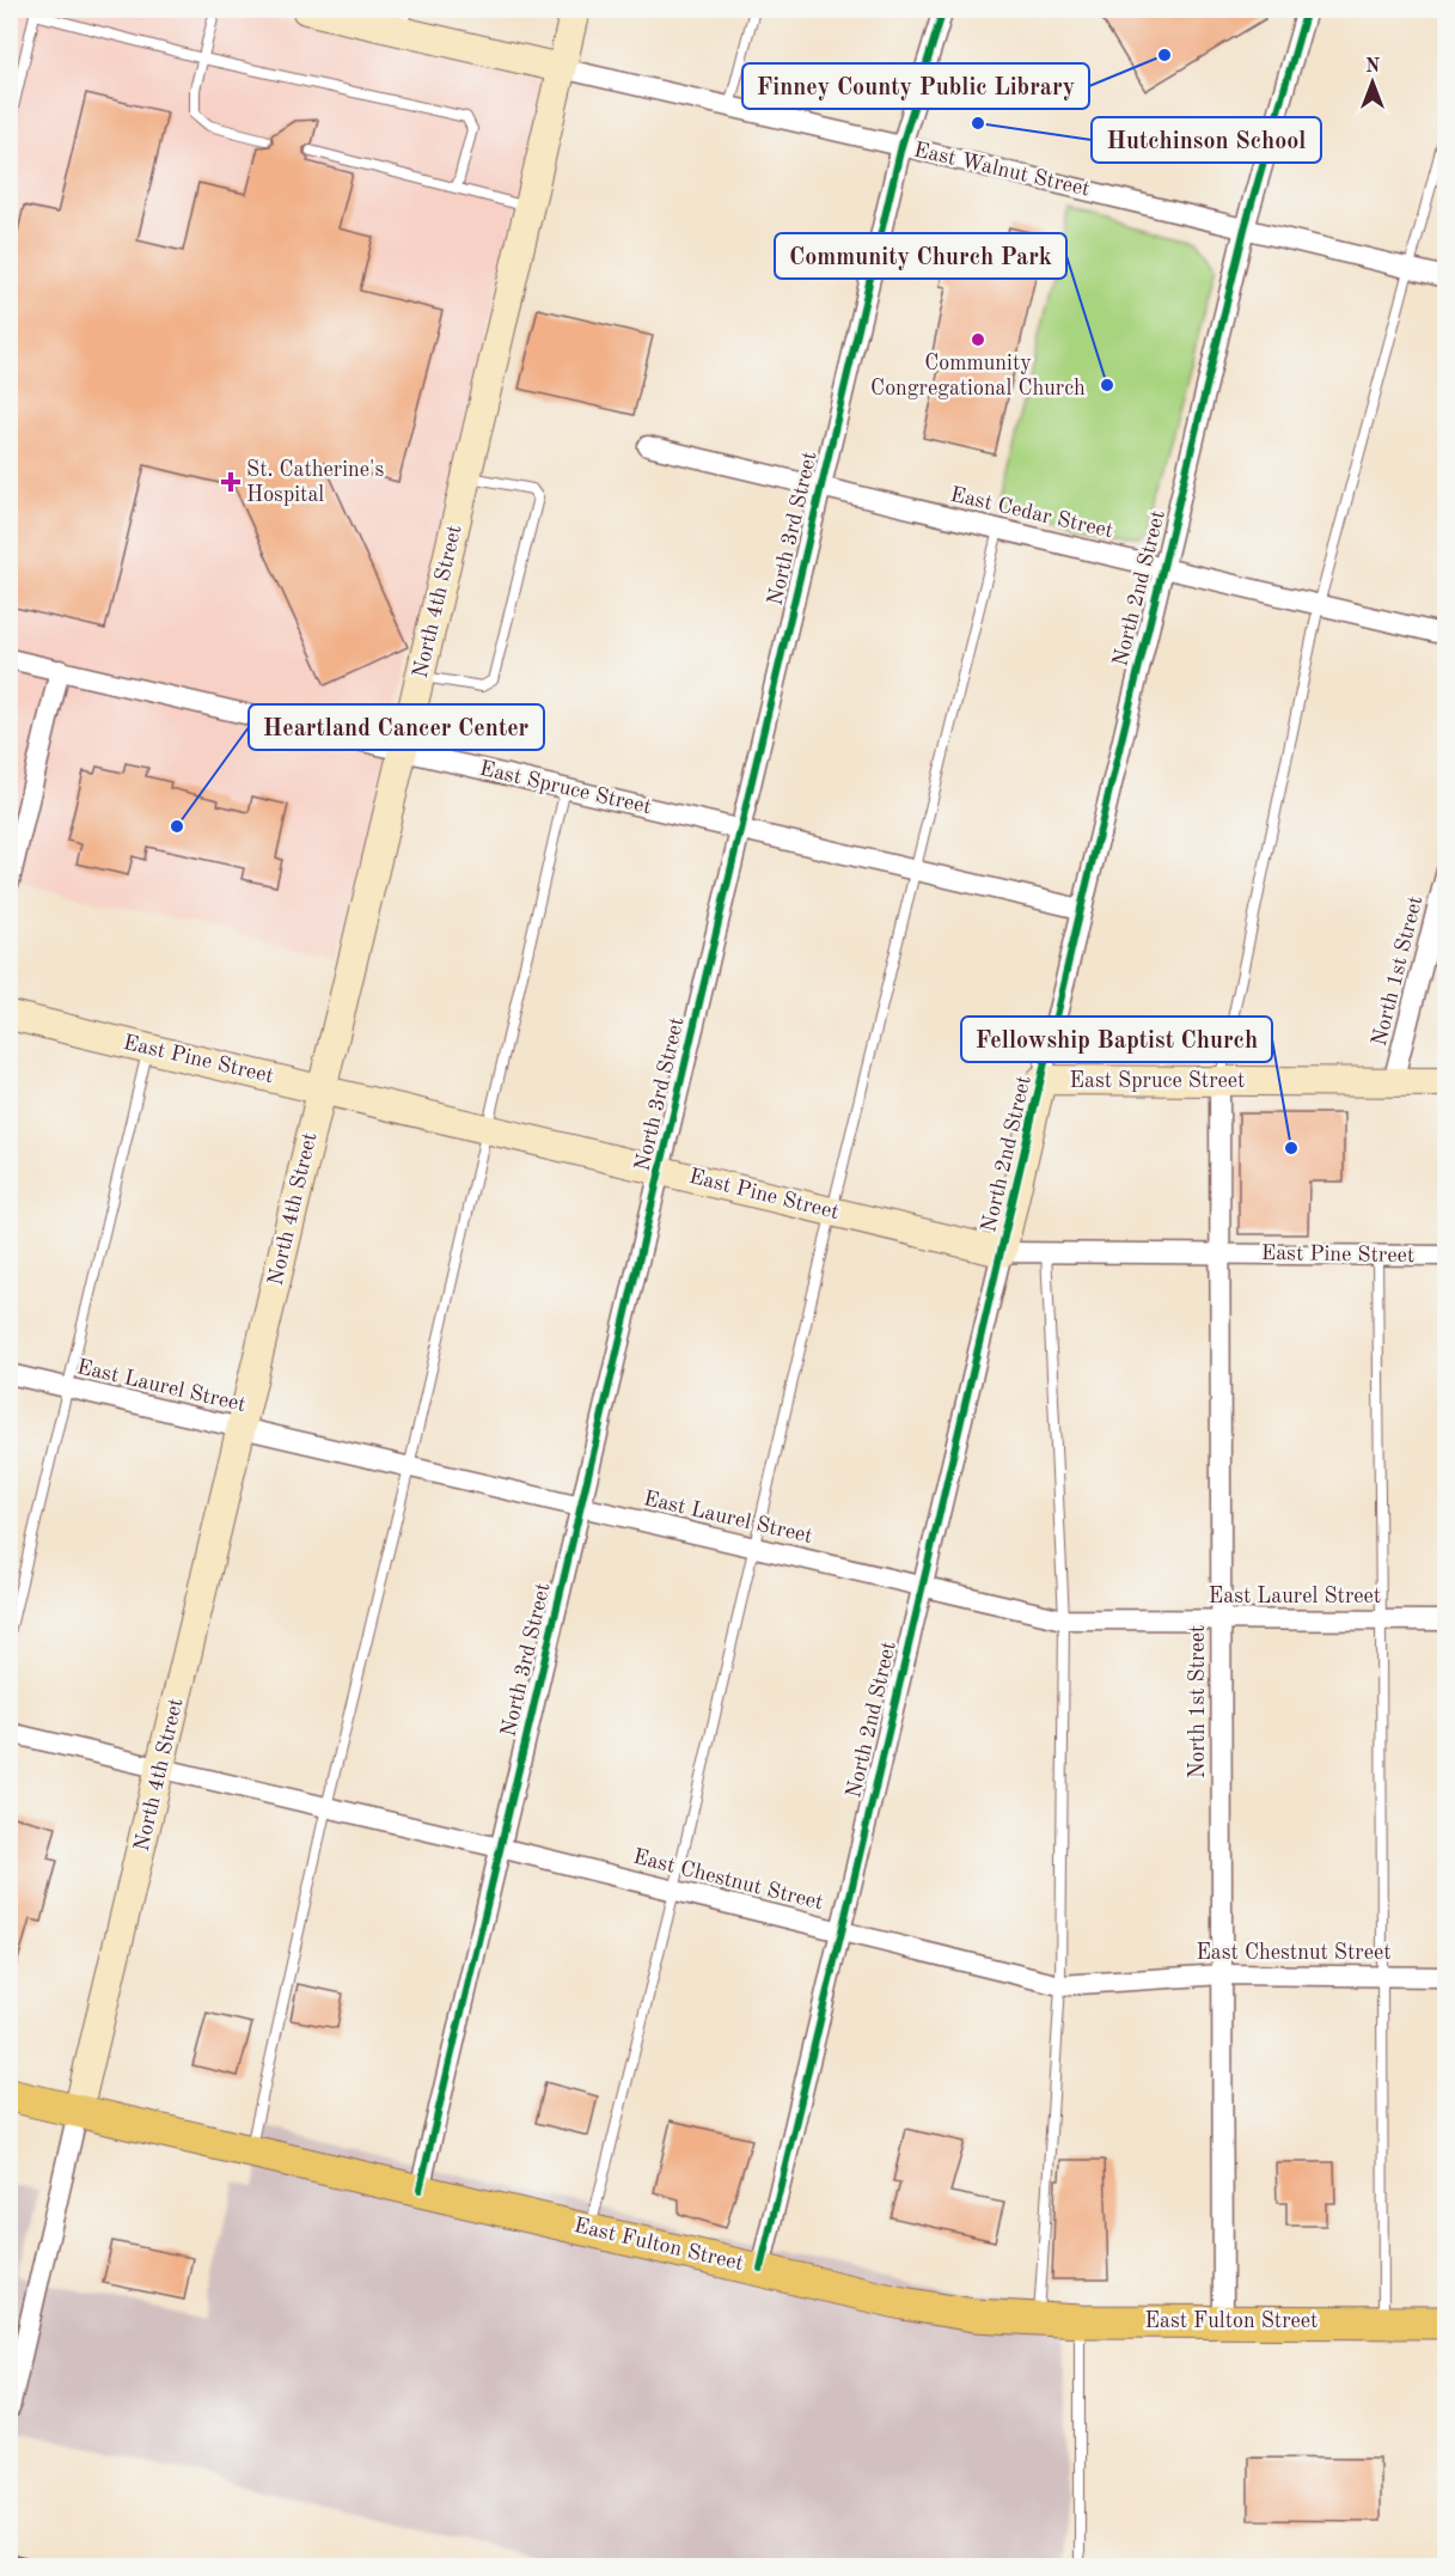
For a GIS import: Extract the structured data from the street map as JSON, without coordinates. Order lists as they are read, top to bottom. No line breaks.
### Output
{"streets":{"main road":["East Walnut Street","North 2nd Street","North 4th Street","East Spruce Street","East Pine Street","East Fulton Street"],"street":["East Cedar Street","North 3rd Street","North 1st Street","East Laurel Street","East Chestnut Street"]},"crossings":[["East Walnut Street","North 3rd Street"],["East Walnut Street","North 2nd Street"],["East Walnut Street","North 4th Street"],["East Cedar Street","North 3rd Street"],["East Cedar Street","North 2nd Street"],["North 3rd Street","East Spruce Street"],["North 3rd Street","East Pine Street"],["North 3rd Street","East Laurel Street"],["North 3rd Street","East Chestnut Street"],["North 3rd Street","East Fulton Street"],["North 2nd Street","East Spruce Street"],["North 2nd Street","East Pine Street"],["North 2nd Street","East Laurel Street"],["North 2nd Street","East Chestnut Street"],["North 2nd Street","East Fulton Street"],["North 4th Street","East Spruce Street"],["North 4th Street","East Pine Street"],["North 4th Street","East Laurel Street"],["North 4th Street","East Chestnut Street"],["North 4th Street","East Fulton Street"],["East Spruce Street","North 1st Street"],["North 1st Street","East Pine Street"],["North 1st Street","East Laurel Street"],["North 1st Street","East Chestnut Street"],["North 1st Street","East Fulton Street"]],"places":{"other":["Finney County Public Library","Hutchinson School","Community Congregational Church","Community Church Park","Heartland Cancer Center","Fellowship Baptist Church"],"health":["St. Catherine's Hospital"]},"north":"top"}
